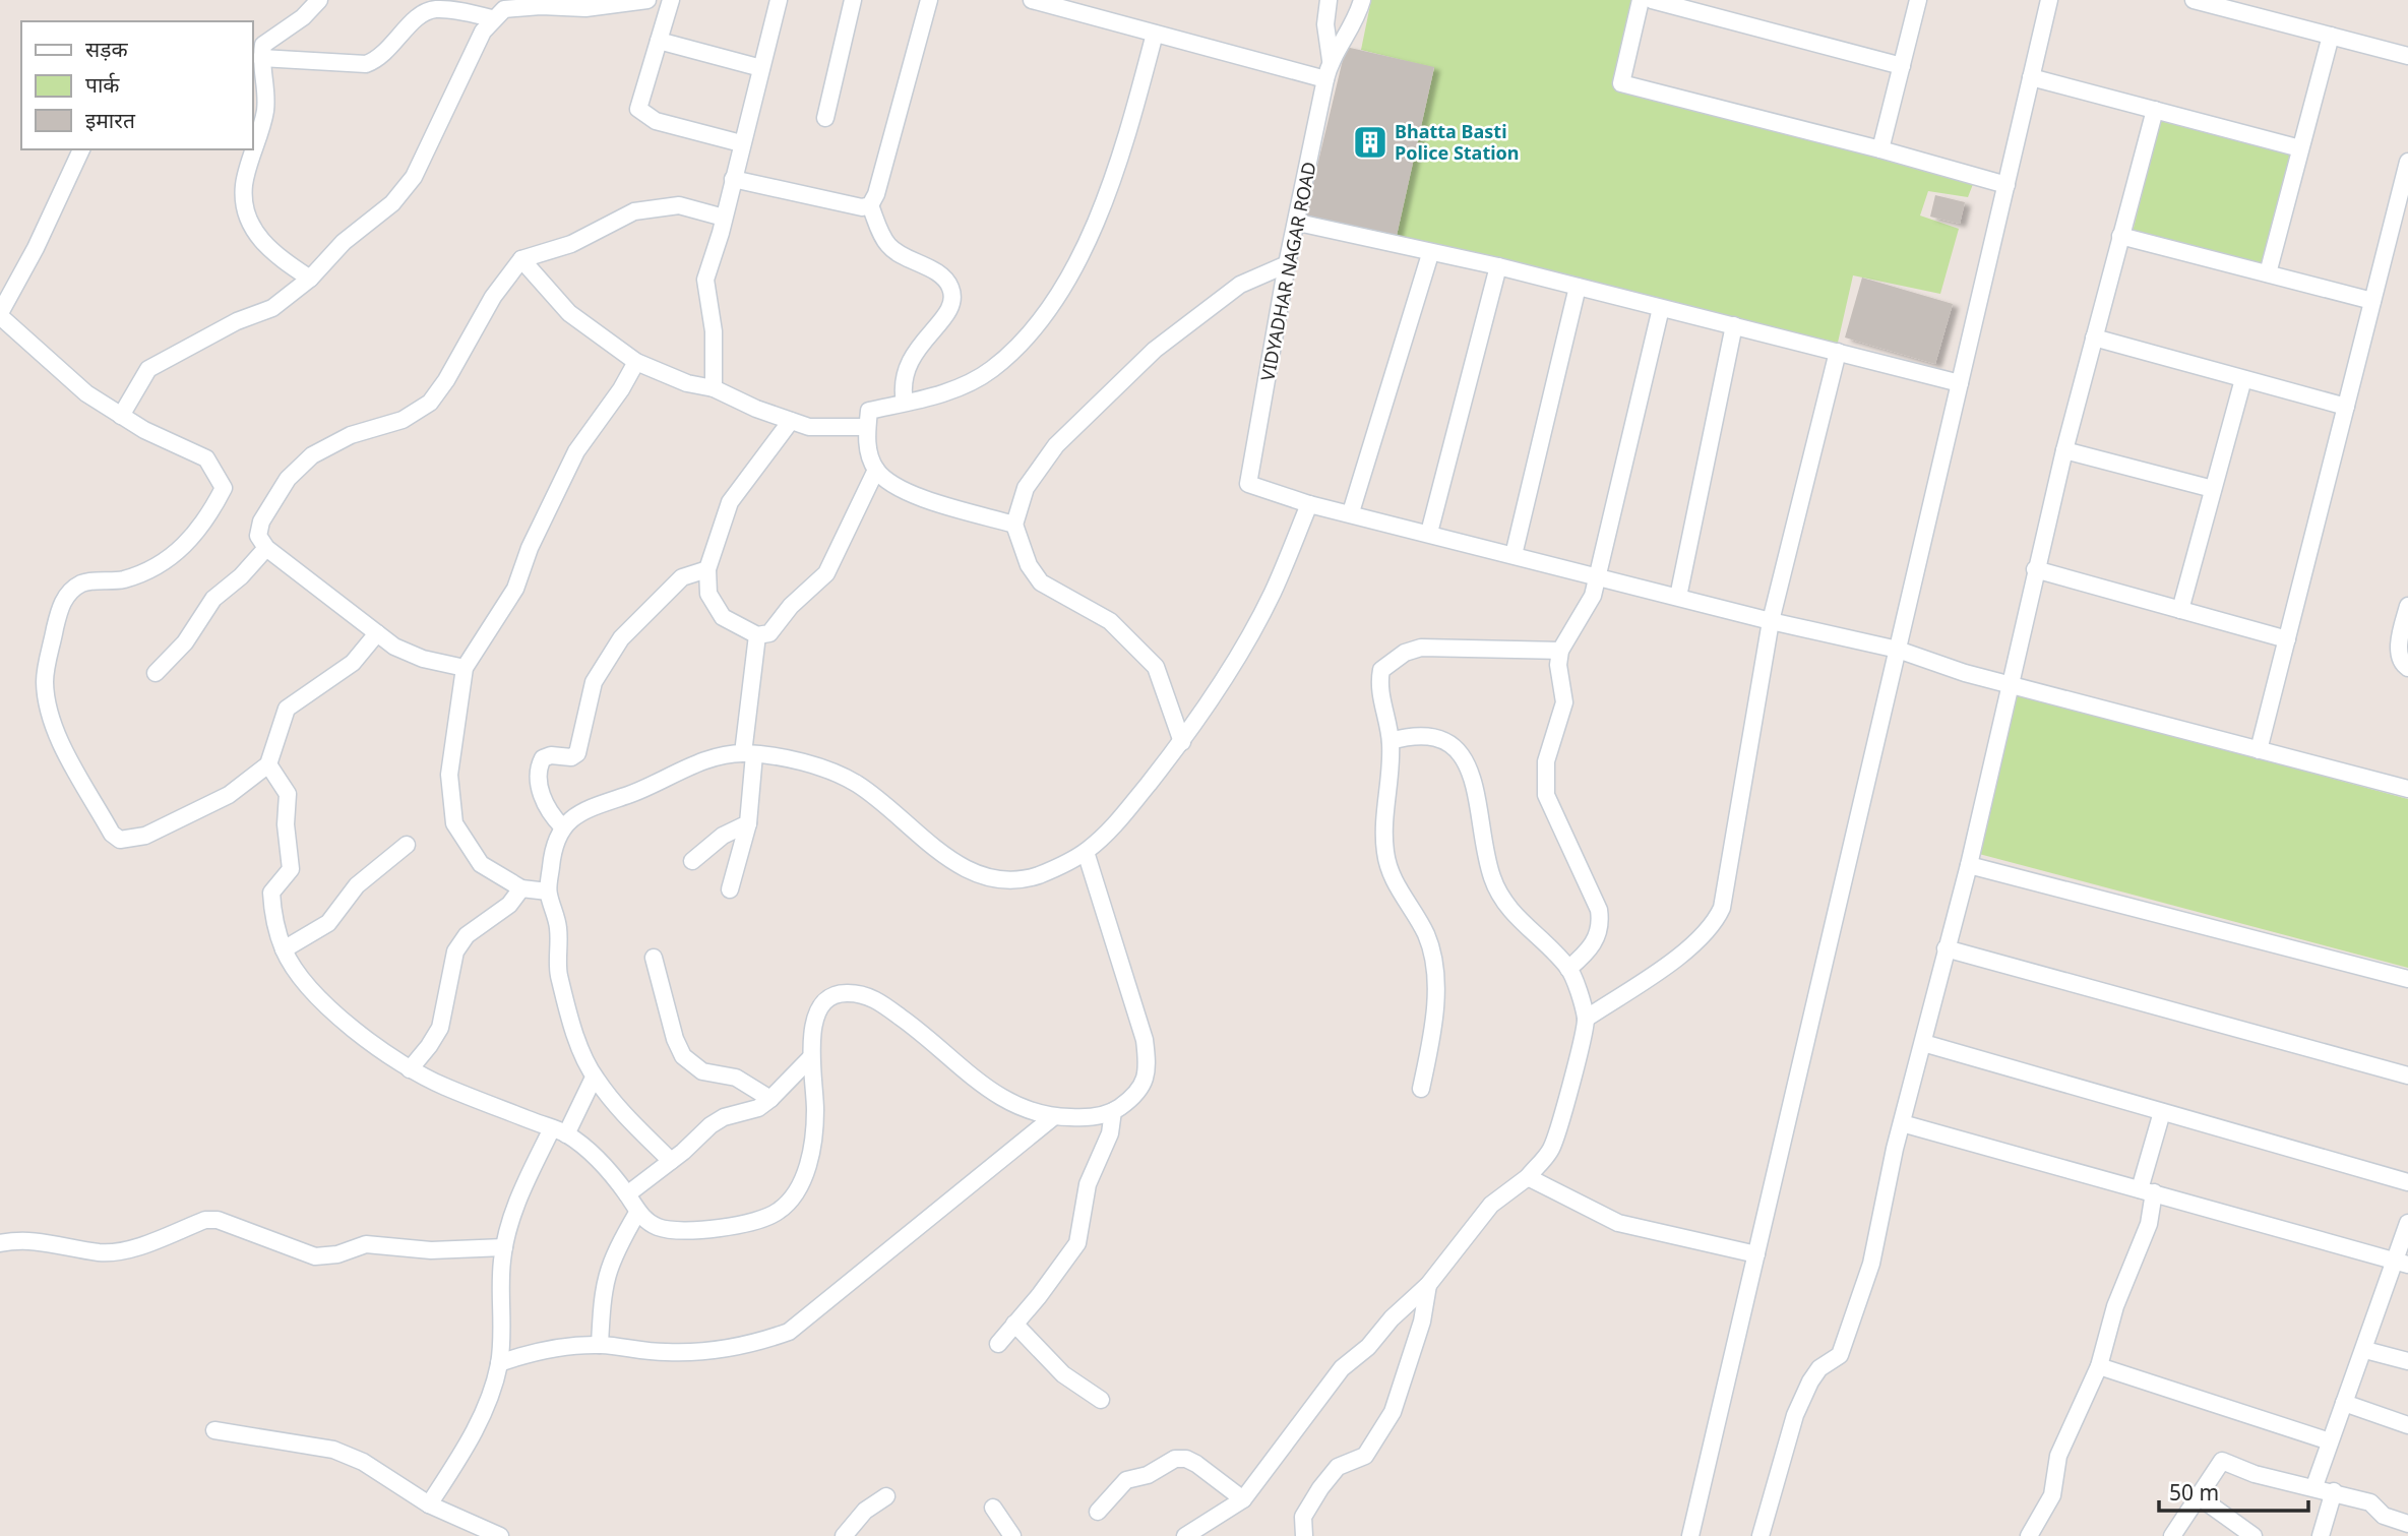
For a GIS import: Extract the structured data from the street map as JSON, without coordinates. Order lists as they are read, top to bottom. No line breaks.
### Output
{"streets":{"street":["VIDYADHAR NAGAR ROAD"]},"places":{"building":["Bhatta Basti Police Station"]},"legend":["सड़क","पार्क","इमारत"],"scale_bar":"50 m"}
